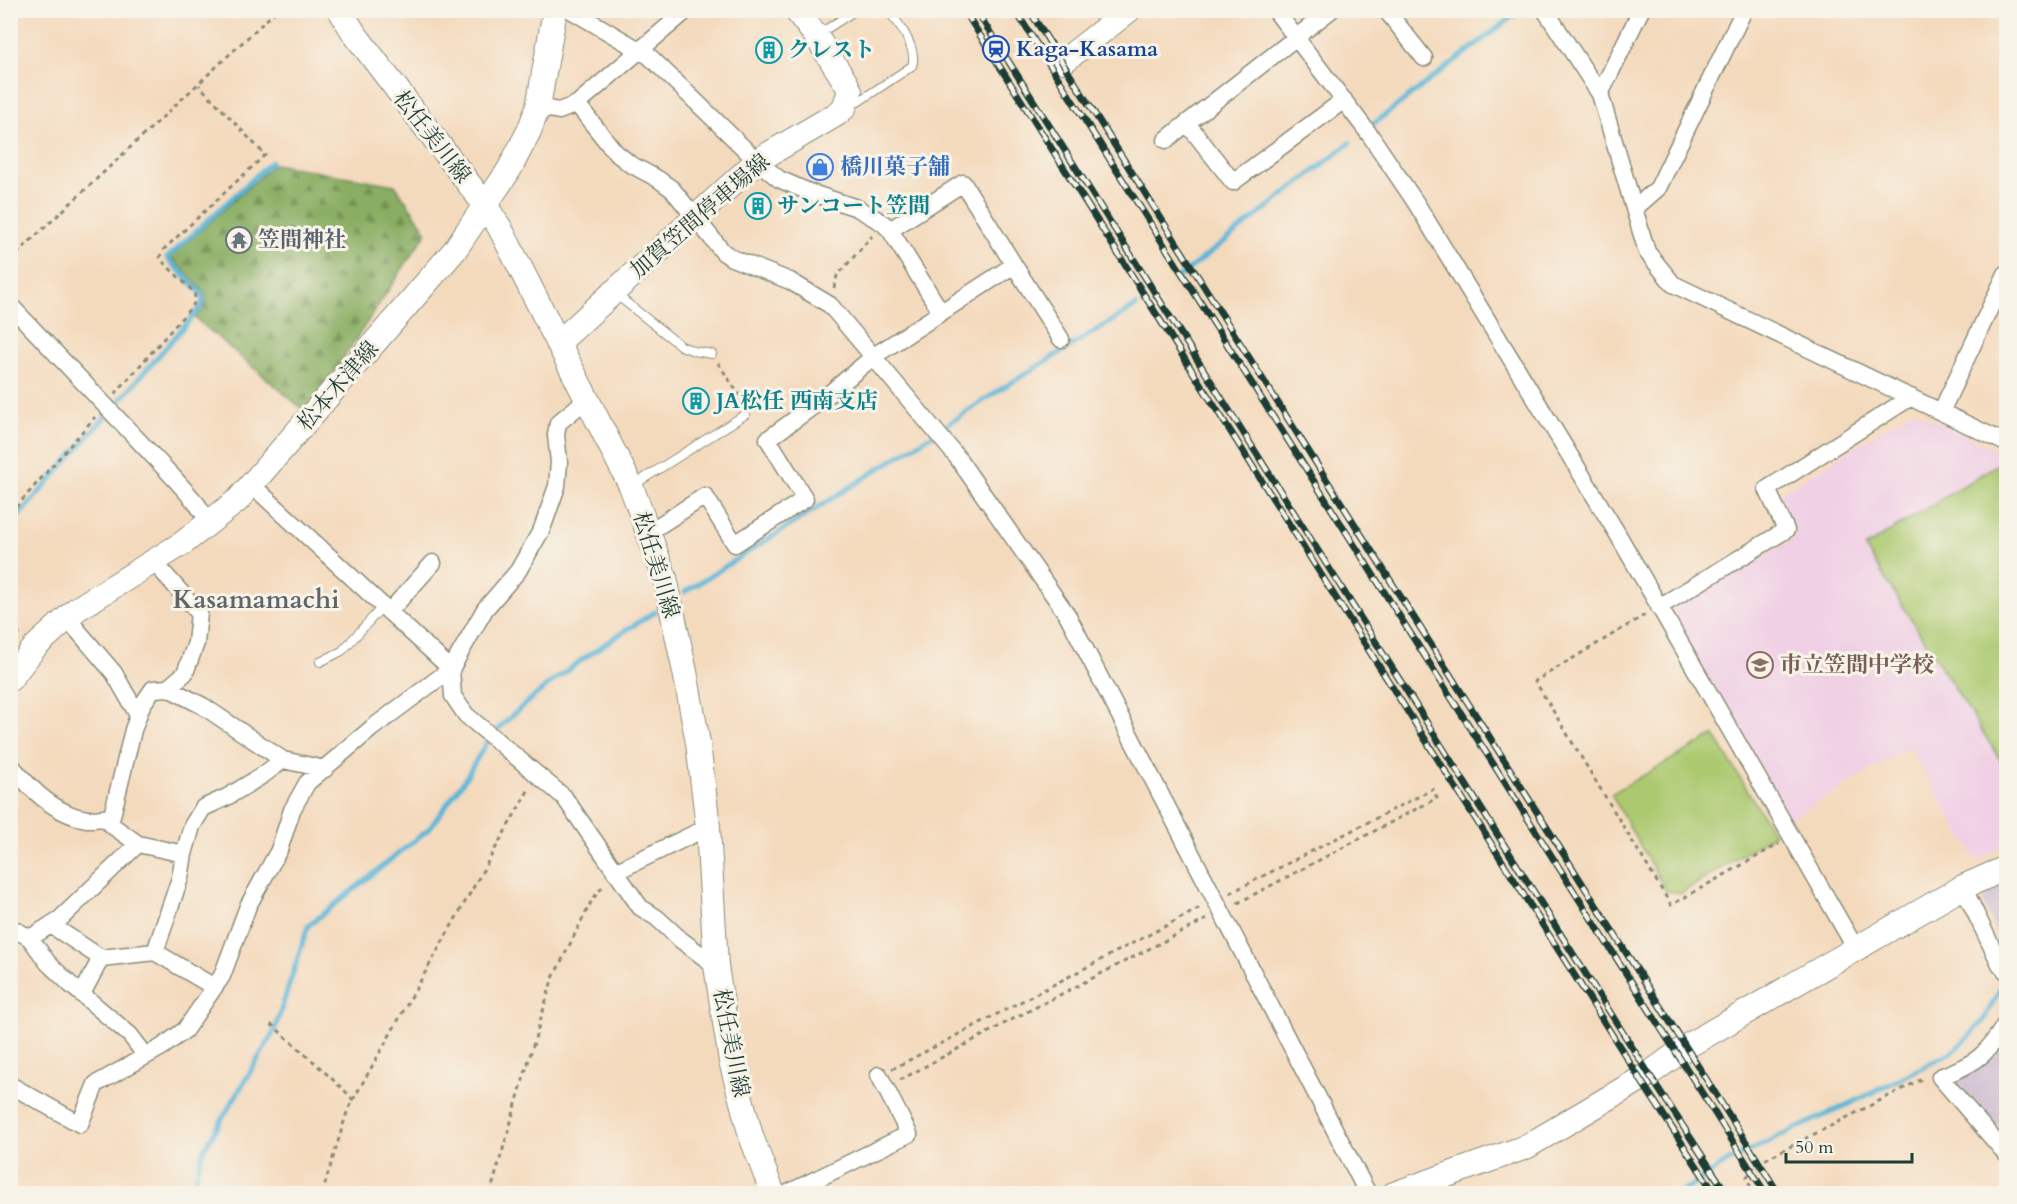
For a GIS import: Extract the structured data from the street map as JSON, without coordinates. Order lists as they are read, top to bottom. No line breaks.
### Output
{"streets":{"main road":["松任美川線","加賀笠間停車場線","松本木津線"]},"crossings":[["松任美川線","加賀笠間停車場線"],["松任美川線","松本木津線"]],"districts":["Kasamamachi"],"places":{"station":["Kaga-Kasama"],"building":["クレスト","サンコート笠間","JA松任 西南支店"],"shop":["橋川菓子舗"],"temple":["笠間神社"],"school or university":["市立笠間中学校"]},"scale_bar":"50 m"}
